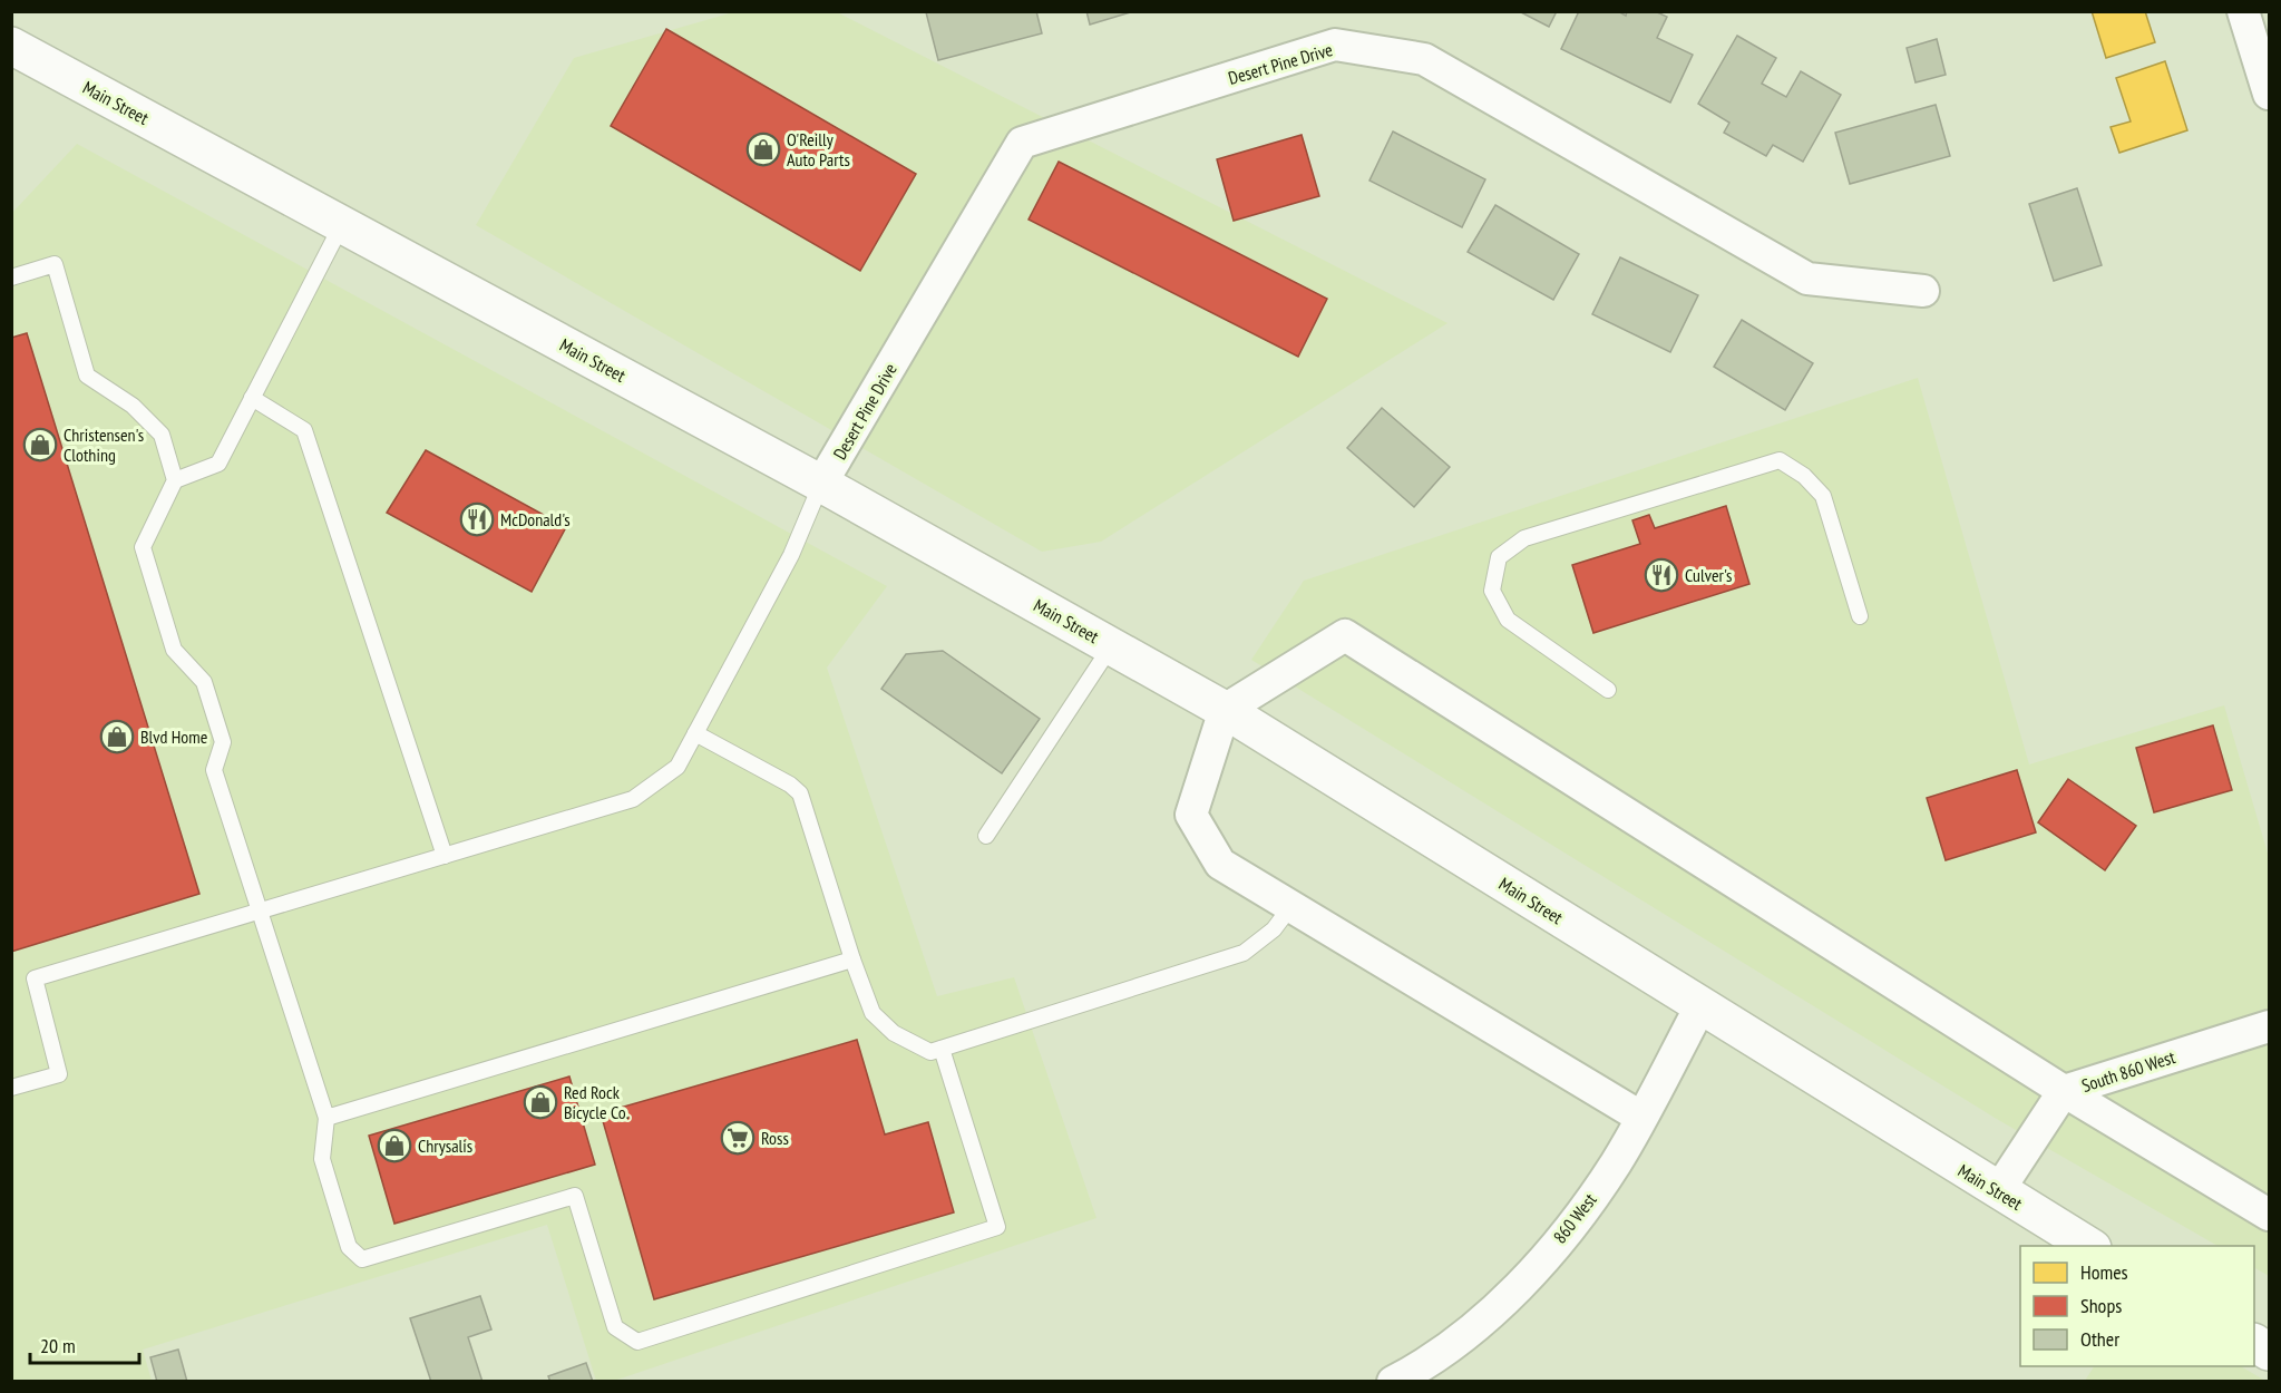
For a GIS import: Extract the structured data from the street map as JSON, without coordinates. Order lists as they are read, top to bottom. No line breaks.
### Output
{"streets":{"main road":["Main Street"],"street":["Desert Pine Drive","South 860 West","860 West"]},"crossings":[["Desert Pine Drive","Main Street"],["Main Street","South 860 West"],["Main Street","860 West"]],"places":{"shop":["O'Reilly Auto Parts","Christensen's Clothing","Blvd Home","Red Rock Bicycle Co.","Chrysalis"],"restaurant":["McDonald's","Culver's"],"supermarket":["Ross"]},"legend":["Homes","Shops","Other"],"scale_bar":"20 m"}
